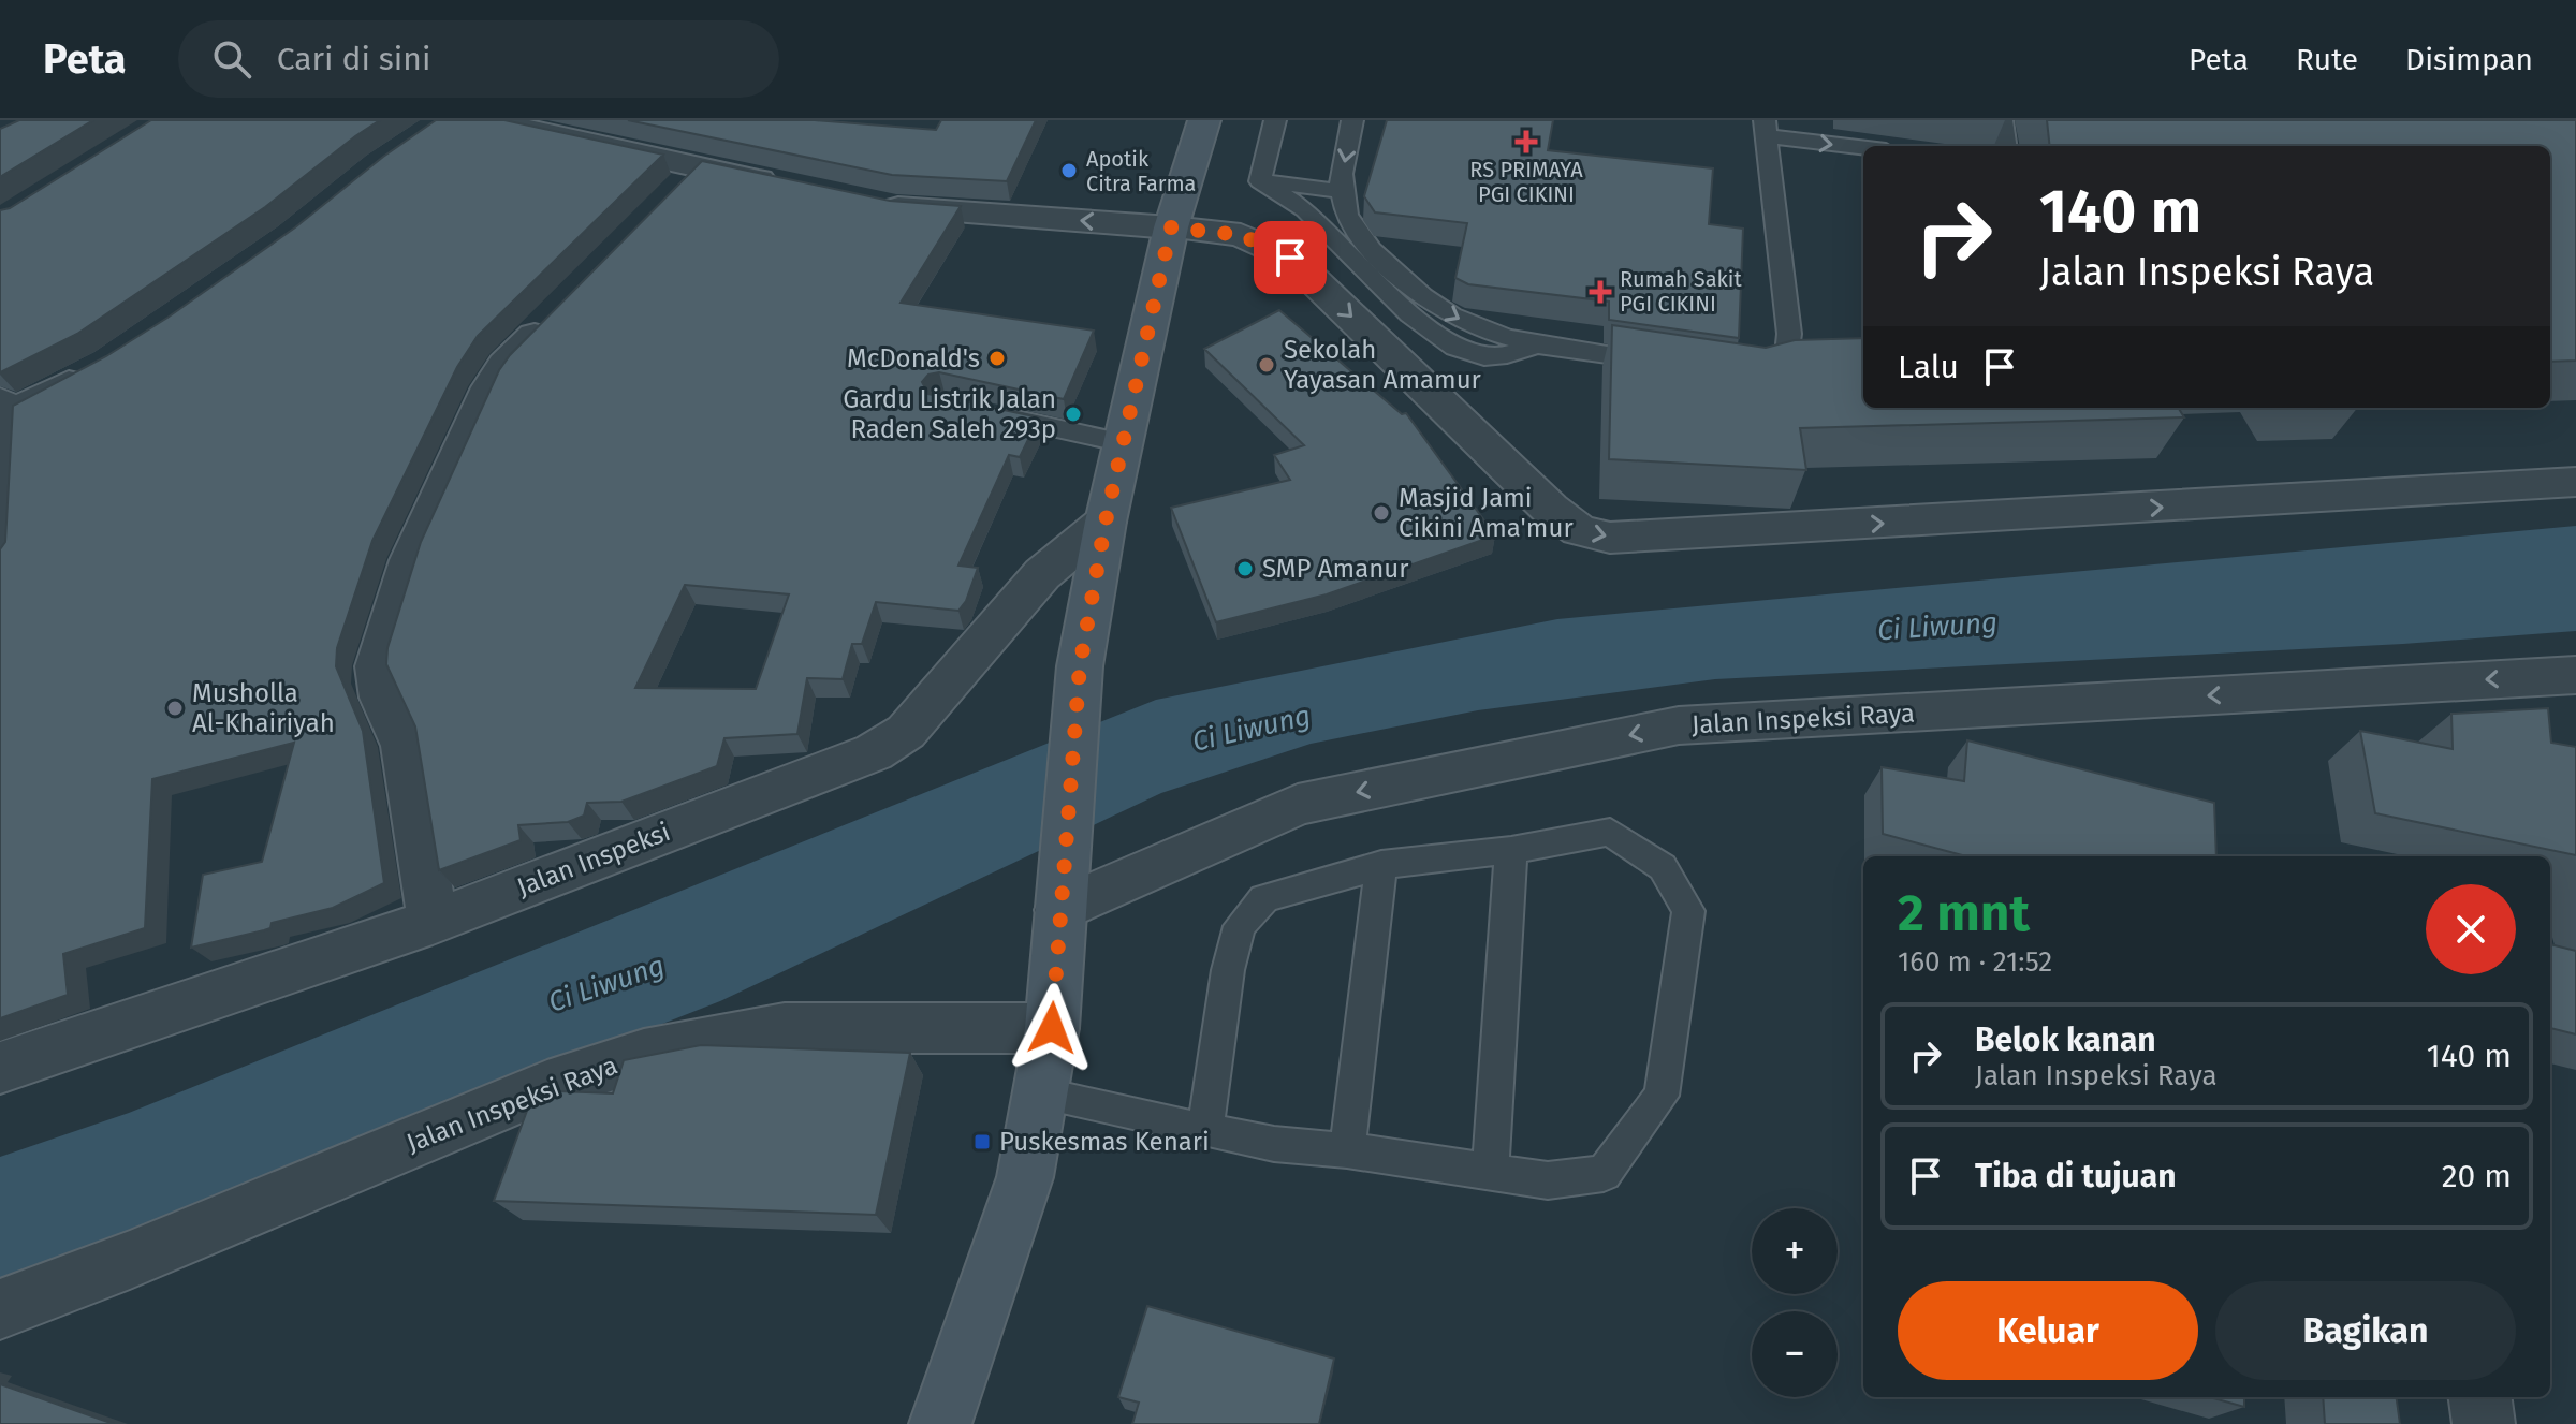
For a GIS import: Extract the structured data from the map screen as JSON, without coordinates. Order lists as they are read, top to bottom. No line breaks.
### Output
{"streets":{"street":["Jalan Inspeksi Raya","Jalan Inspeksi"]},"one_way":["Jalan Inspeksi Raya"],"water":["Ci Liwung"],"places":{"health":["RS PRIMAYA PGI CIKINI","Rumah Sakit PGI CIKINI"],"other":["Apotik Citra Farma","McDonald's","Sekolah Yayasan Amamur","Gardu Listrik Jalan Raden Saleh 293p","Masjid Jami Cikini Ama'mur","SMP Amanur","Musholla Al-Khairiyah"],"transit":["Puskesmas Kenari"]},"page":{"header":"Peta","search":"Cari di sini","nav":["Peta","Rute","Disimpan"],"turn":["140 m","Jalan Inspeksi Raya"],"then":"Lalu","heading":["2 mnt","160 m · 21:52"],"list":[{"name":"Belok kanan","note":"Jalan Inspeksi Raya","value":"140 m"},{"name":"Tiba di tujuan","value":"20 m"}],"map_buttons":["+","−"],"buttons":["Keluar","Bagikan"]}}
